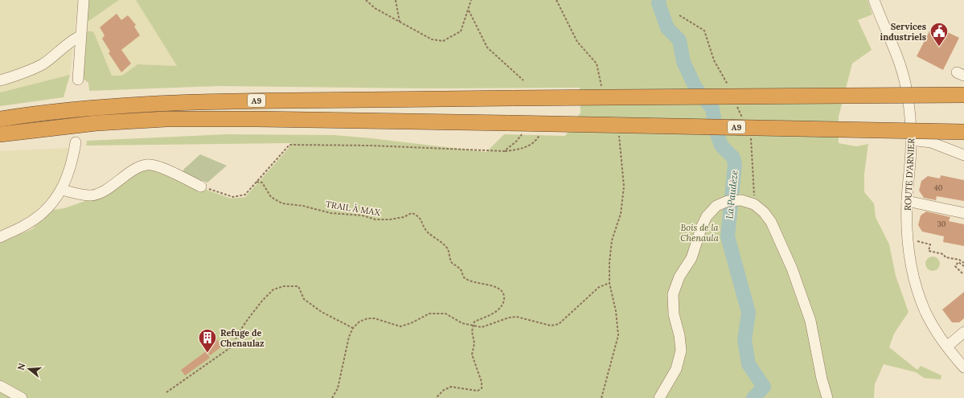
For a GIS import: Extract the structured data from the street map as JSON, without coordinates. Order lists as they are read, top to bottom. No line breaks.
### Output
{"streets":{"highway":["A9"],"street":["ROUTE D'ARNIER"],"path":["TRAIL À MAX"]},"water":["La Paudèze"],"parks":["Bois de la Chenaula"],"places":{"public building":["Services industriels"],"building":["Refuge de Chenaulaz"]},"house_numbers":["40","30"],"north":"left"}
